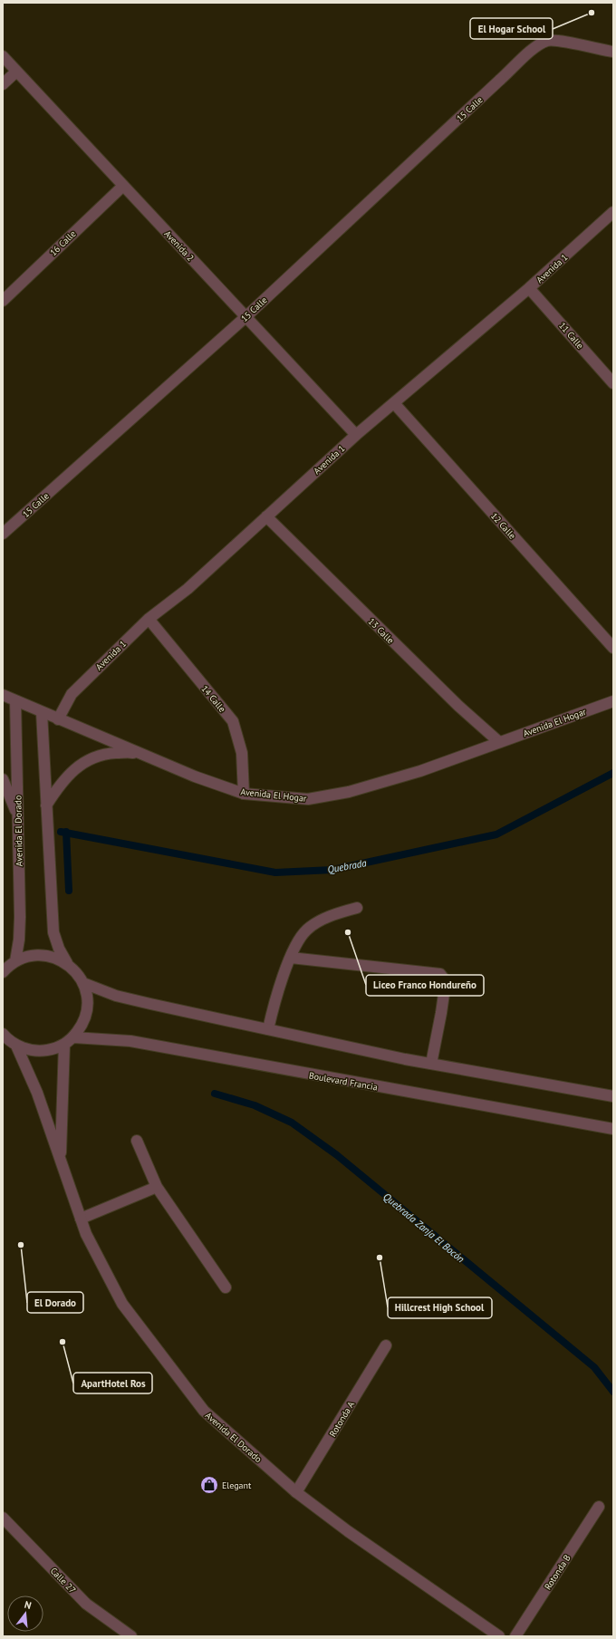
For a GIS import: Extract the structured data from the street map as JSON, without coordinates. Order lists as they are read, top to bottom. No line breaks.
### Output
{"streets":{"street":["15 Calle","16 Calle","Avenida 2","Avenida 1","11 Calle","12 Calle","13 Calle","14 Calle","Avenida El Hogar","Avenida El Dorado","Boulevard Francia","Rotonda A","Rotonda B","Calle 27"]},"crossings":[["15 Calle","Avenida 2"],["16 Calle","Avenida 2"],["Avenida 2","Avenida 1"],["Avenida 1","11 Calle"],["Avenida 1","12 Calle"],["Avenida 1","13 Calle"],["Avenida 1","14 Calle"],["Avenida 1","Avenida El Hogar"],["13 Calle","Avenida El Hogar"],["14 Calle","Avenida El Hogar"],["Avenida El Hogar","Avenida El Dorado"],["Avenida El Dorado","Rotonda A"]],"water":["Quebrada","Quebrada Zanja El Bocón"],"places":{"other":["El Hogar School","Liceo Franco Hondureño","El Dorado","Hillcrest High School","ApartHotel Ros"],"shop":["Elegant"]},"north":"top"}
